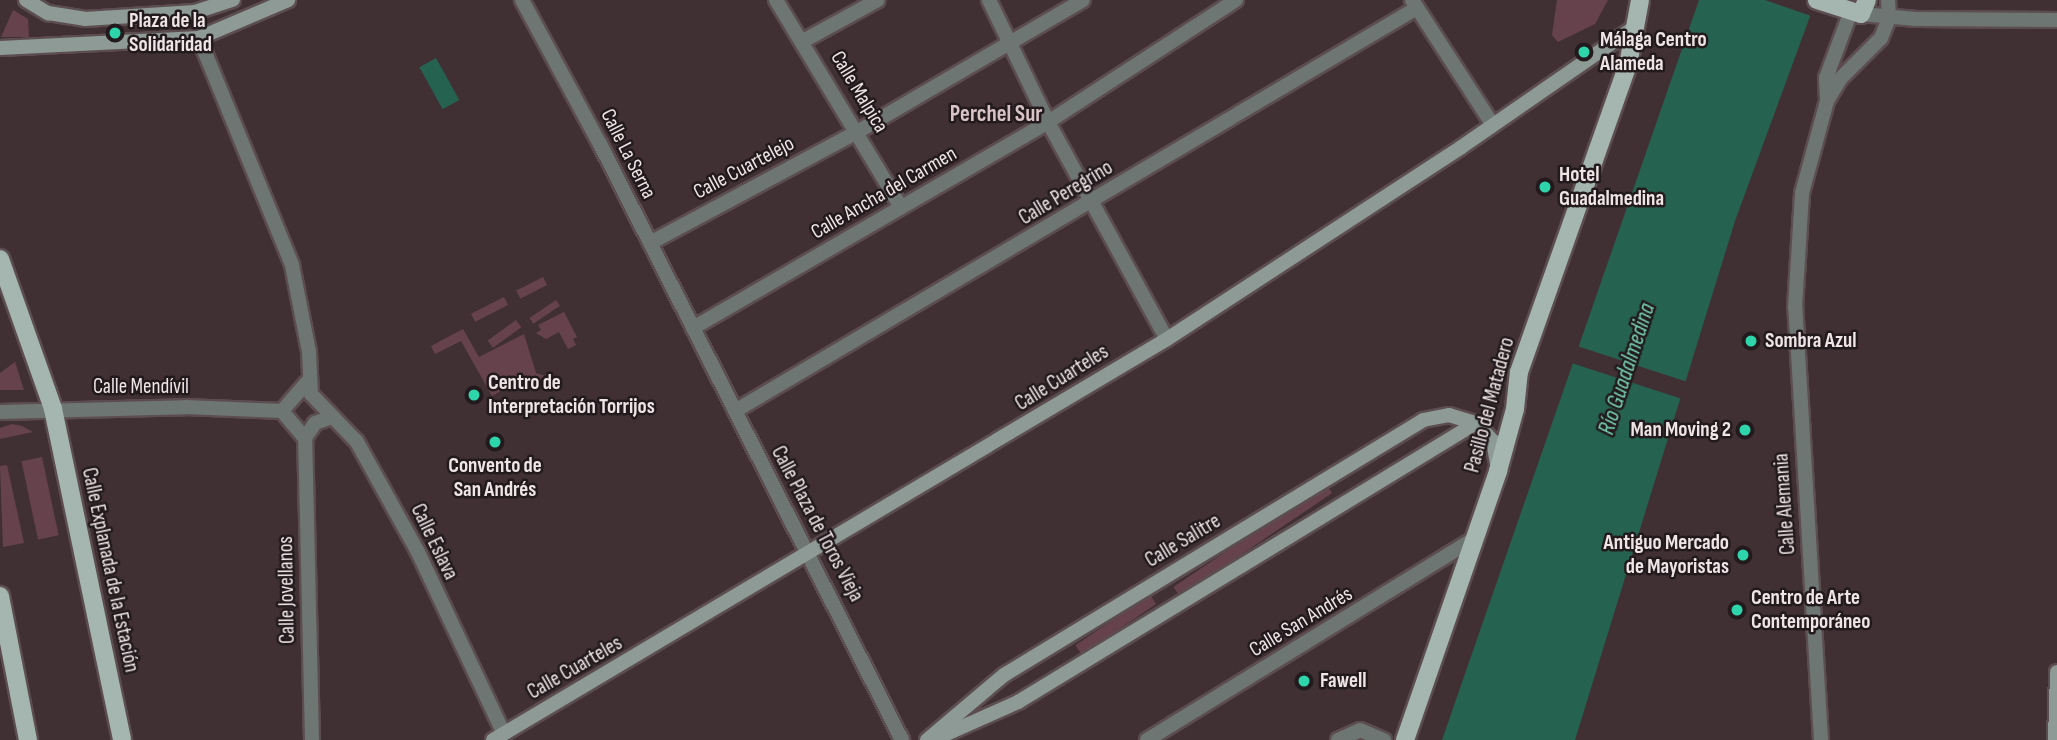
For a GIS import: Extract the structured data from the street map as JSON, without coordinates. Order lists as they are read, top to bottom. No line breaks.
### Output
{"streets":{"main road":["Calle Cuarteles","Pasillo del Matadero","Calle Salitre","Calle Explanada de la Estación"],"street":["Calle Malpica","Calle La Serna","Calle Cuartelejo","Calle Ancha del Carmen","Calle Peregrino","Calle Mendívil","Calle Alemania","Calle Plaza de Toros Vieja","Calle Eslava","Calle Jovellanos","Calle San Andrés"]},"crossings":[["Calle Malpica","Calle Cuartelejo"],["Calle Malpica","Calle Ancha del Carmen"],["Calle La Serna","Calle Cuartelejo"],["Calle La Serna","Calle Ancha del Carmen"],["Calle La Serna","Calle Plaza de Toros Vieja"],["Calle Ancha del Carmen","Calle Plaza de Toros Vieja"],["Calle Peregrino","Calle Plaza de Toros Vieja"],["Calle Cuarteles","Pasillo del Matadero"],["Calle Cuarteles","Calle Plaza de Toros Vieja"],["Calle Cuarteles","Calle Eslava"],["Calle Mendívil","Calle Explanada de la Estación"],["Pasillo del Matadero","Calle San Andrés"]],"districts":["Perchel Sur"],"water":["Río Guadalmedina"],"places":["Plaza de la Solidaridad","Málaga Centro Alameda","Hotel Guadalmedina","Sombra Azul","Centro de Interpretación Torrijos","Man Moving 2","Convento de San Andrés","Antiguo Mercado de Mayoristas","Centro de Arte Contemporáneo","Fawell"]}
